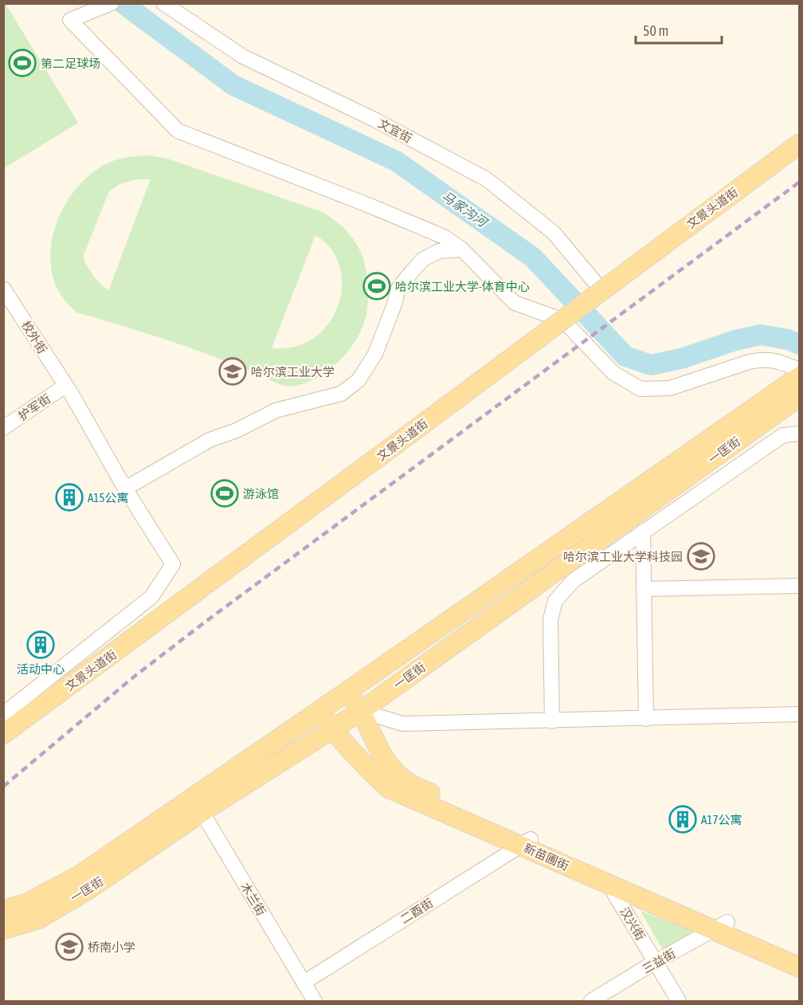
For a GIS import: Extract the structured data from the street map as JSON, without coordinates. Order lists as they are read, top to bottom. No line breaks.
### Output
{"streets":{"main road":["文景头道街","一匡街","新苗圃街"],"street":["文宜街","校外街","护军街","木兰街","二酉街","汉兴街","三益街"]},"crossings":[["文宜街","文景头道街"],["校外街","护军街"],["一匡街","新苗圃街"],["一匡街","木兰街"],["新苗圃街","二酉街"],["新苗圃街","汉兴街"],["新苗圃街","三益街"],["木兰街","二酉街"],["汉兴街","三益街"]],"water":["马家沟河"],"places":{"sports":["第二足球场","哈尔滨工业大学-体育中心","游泳馆"],"school or university":["哈尔滨工业大学","哈尔滨工业大学科技园","桥南小学"],"building":["A15公寓","活动中心","A17公寓"]},"scale_bar":"50 m"}
